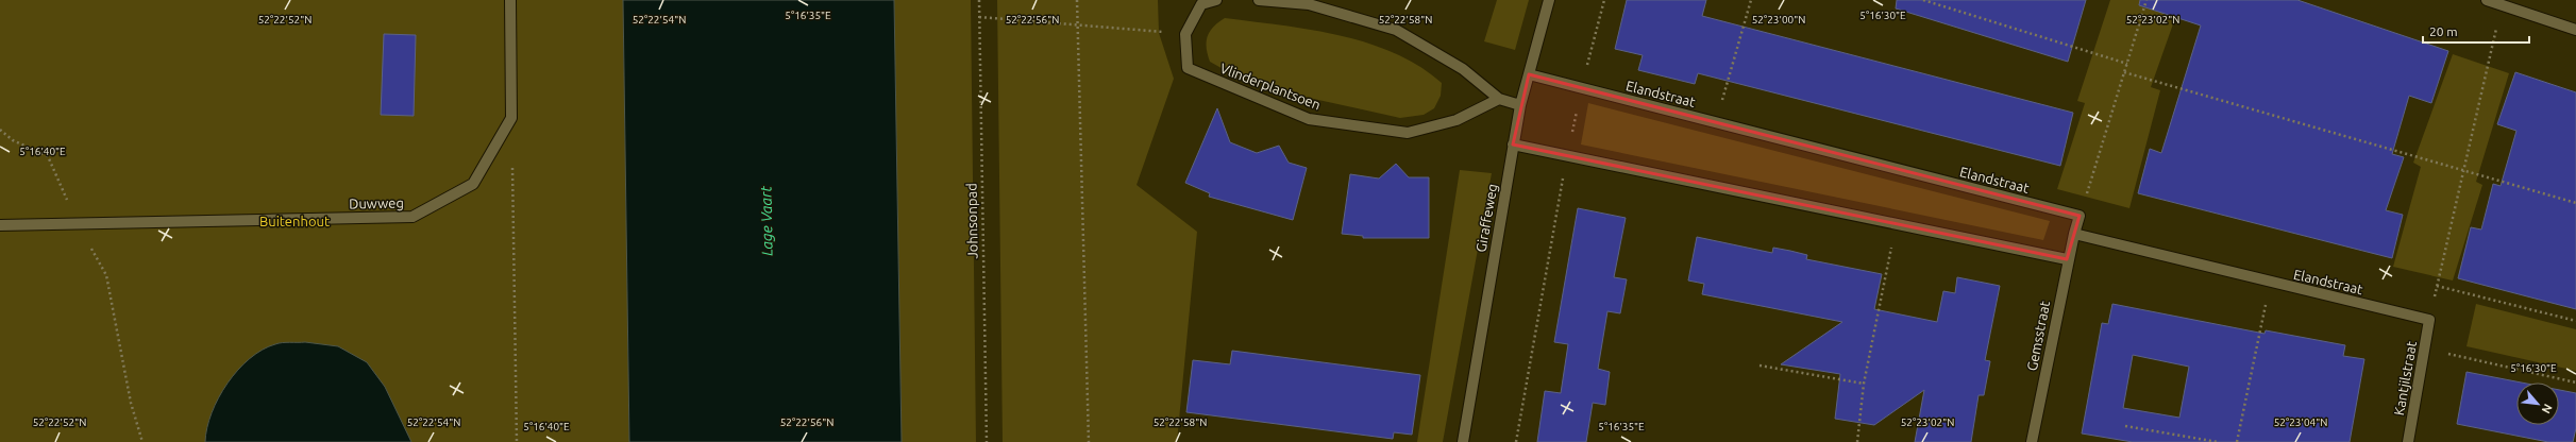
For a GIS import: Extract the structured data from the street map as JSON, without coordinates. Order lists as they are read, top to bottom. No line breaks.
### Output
{"streets":{"street":["Vlinderplantsoen","Elandstraat","Duwweg","Giraffeweg","Gemsstraat","Kantjilstraat"],"path":["Johnsonpad"]},"crossings":[["Elandstraat","Giraffeweg"],["Elandstraat","Gemsstraat"],["Elandstraat","Kantjilstraat"]],"water":["Lage Vaart"],"parks":["Buitenhout"],"scale_bar":"20 m","north":"bottom right","coordinates":["5°16'35\"E","5°16'30\"E","52°22'52\"N","52°22'54\"N","52°22'56\"N","52°22'58\"N","52°23'00\"N","52°23'02\"N","5°16'40\"E","52°23'04\"N"]}
